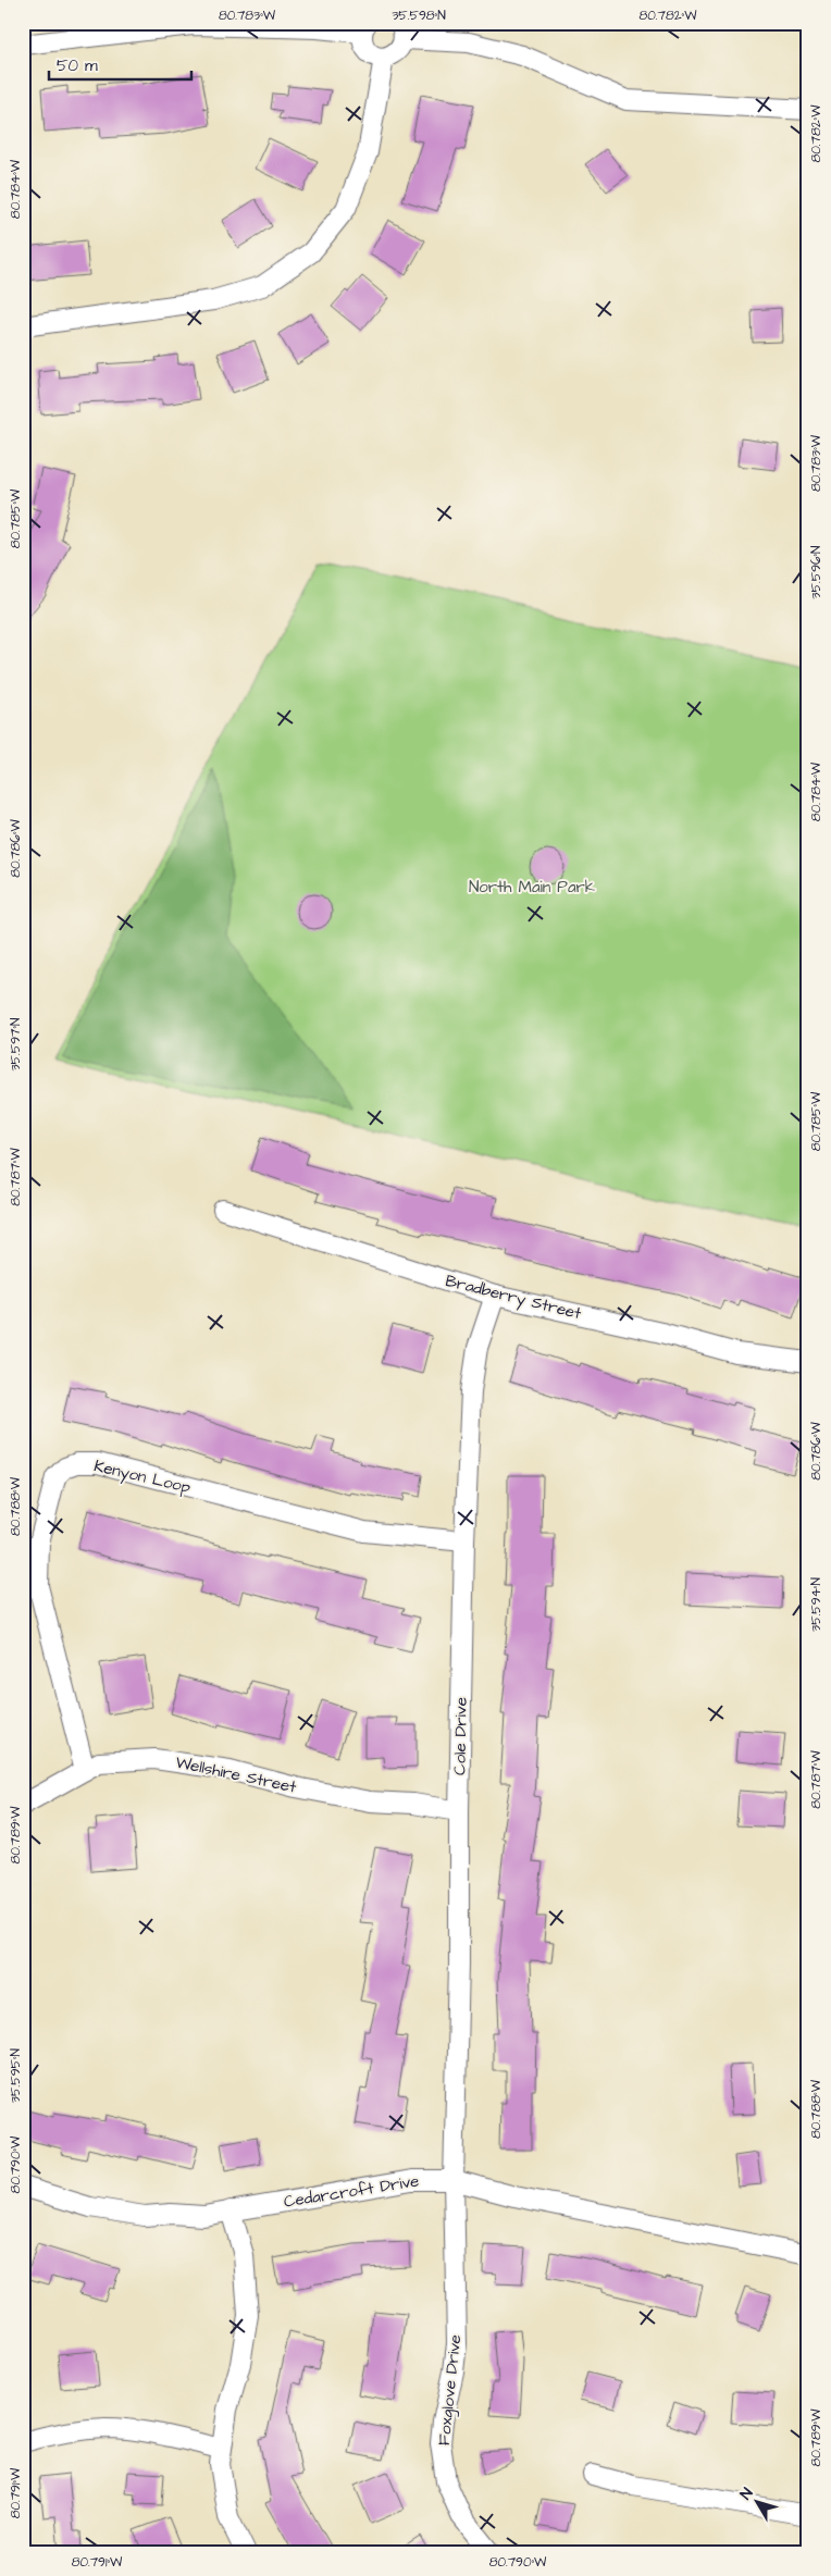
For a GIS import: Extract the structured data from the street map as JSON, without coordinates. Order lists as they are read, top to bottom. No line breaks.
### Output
{"streets":{"street":["Bradberry Street","Kenyon Loop","Cole Drive","Wellshire Street","Cedarcroft Drive","Foxglove Drive"]},"crossings":[["Bradberry Street","Cole Drive"],["Kenyon Loop","Cole Drive"],["Kenyon Loop","Wellshire Street"],["Cole Drive","Wellshire Street"],["Cole Drive","Cedarcroft Drive"],["Cole Drive","Foxglove Drive"],["Cedarcroft Drive","Foxglove Drive"]],"parks":["North Main Park"],"scale_bar":"50 m","north":"top left","coordinates":["80.783°W","35.598°N","80.782°W","80.784°W","80.785°W","35.596°N","80.786°W","35.597°N","80.787°W","80.788°W","35.594°N","80.789°W","35.595°N","80.790°W","80.791°W"]}
